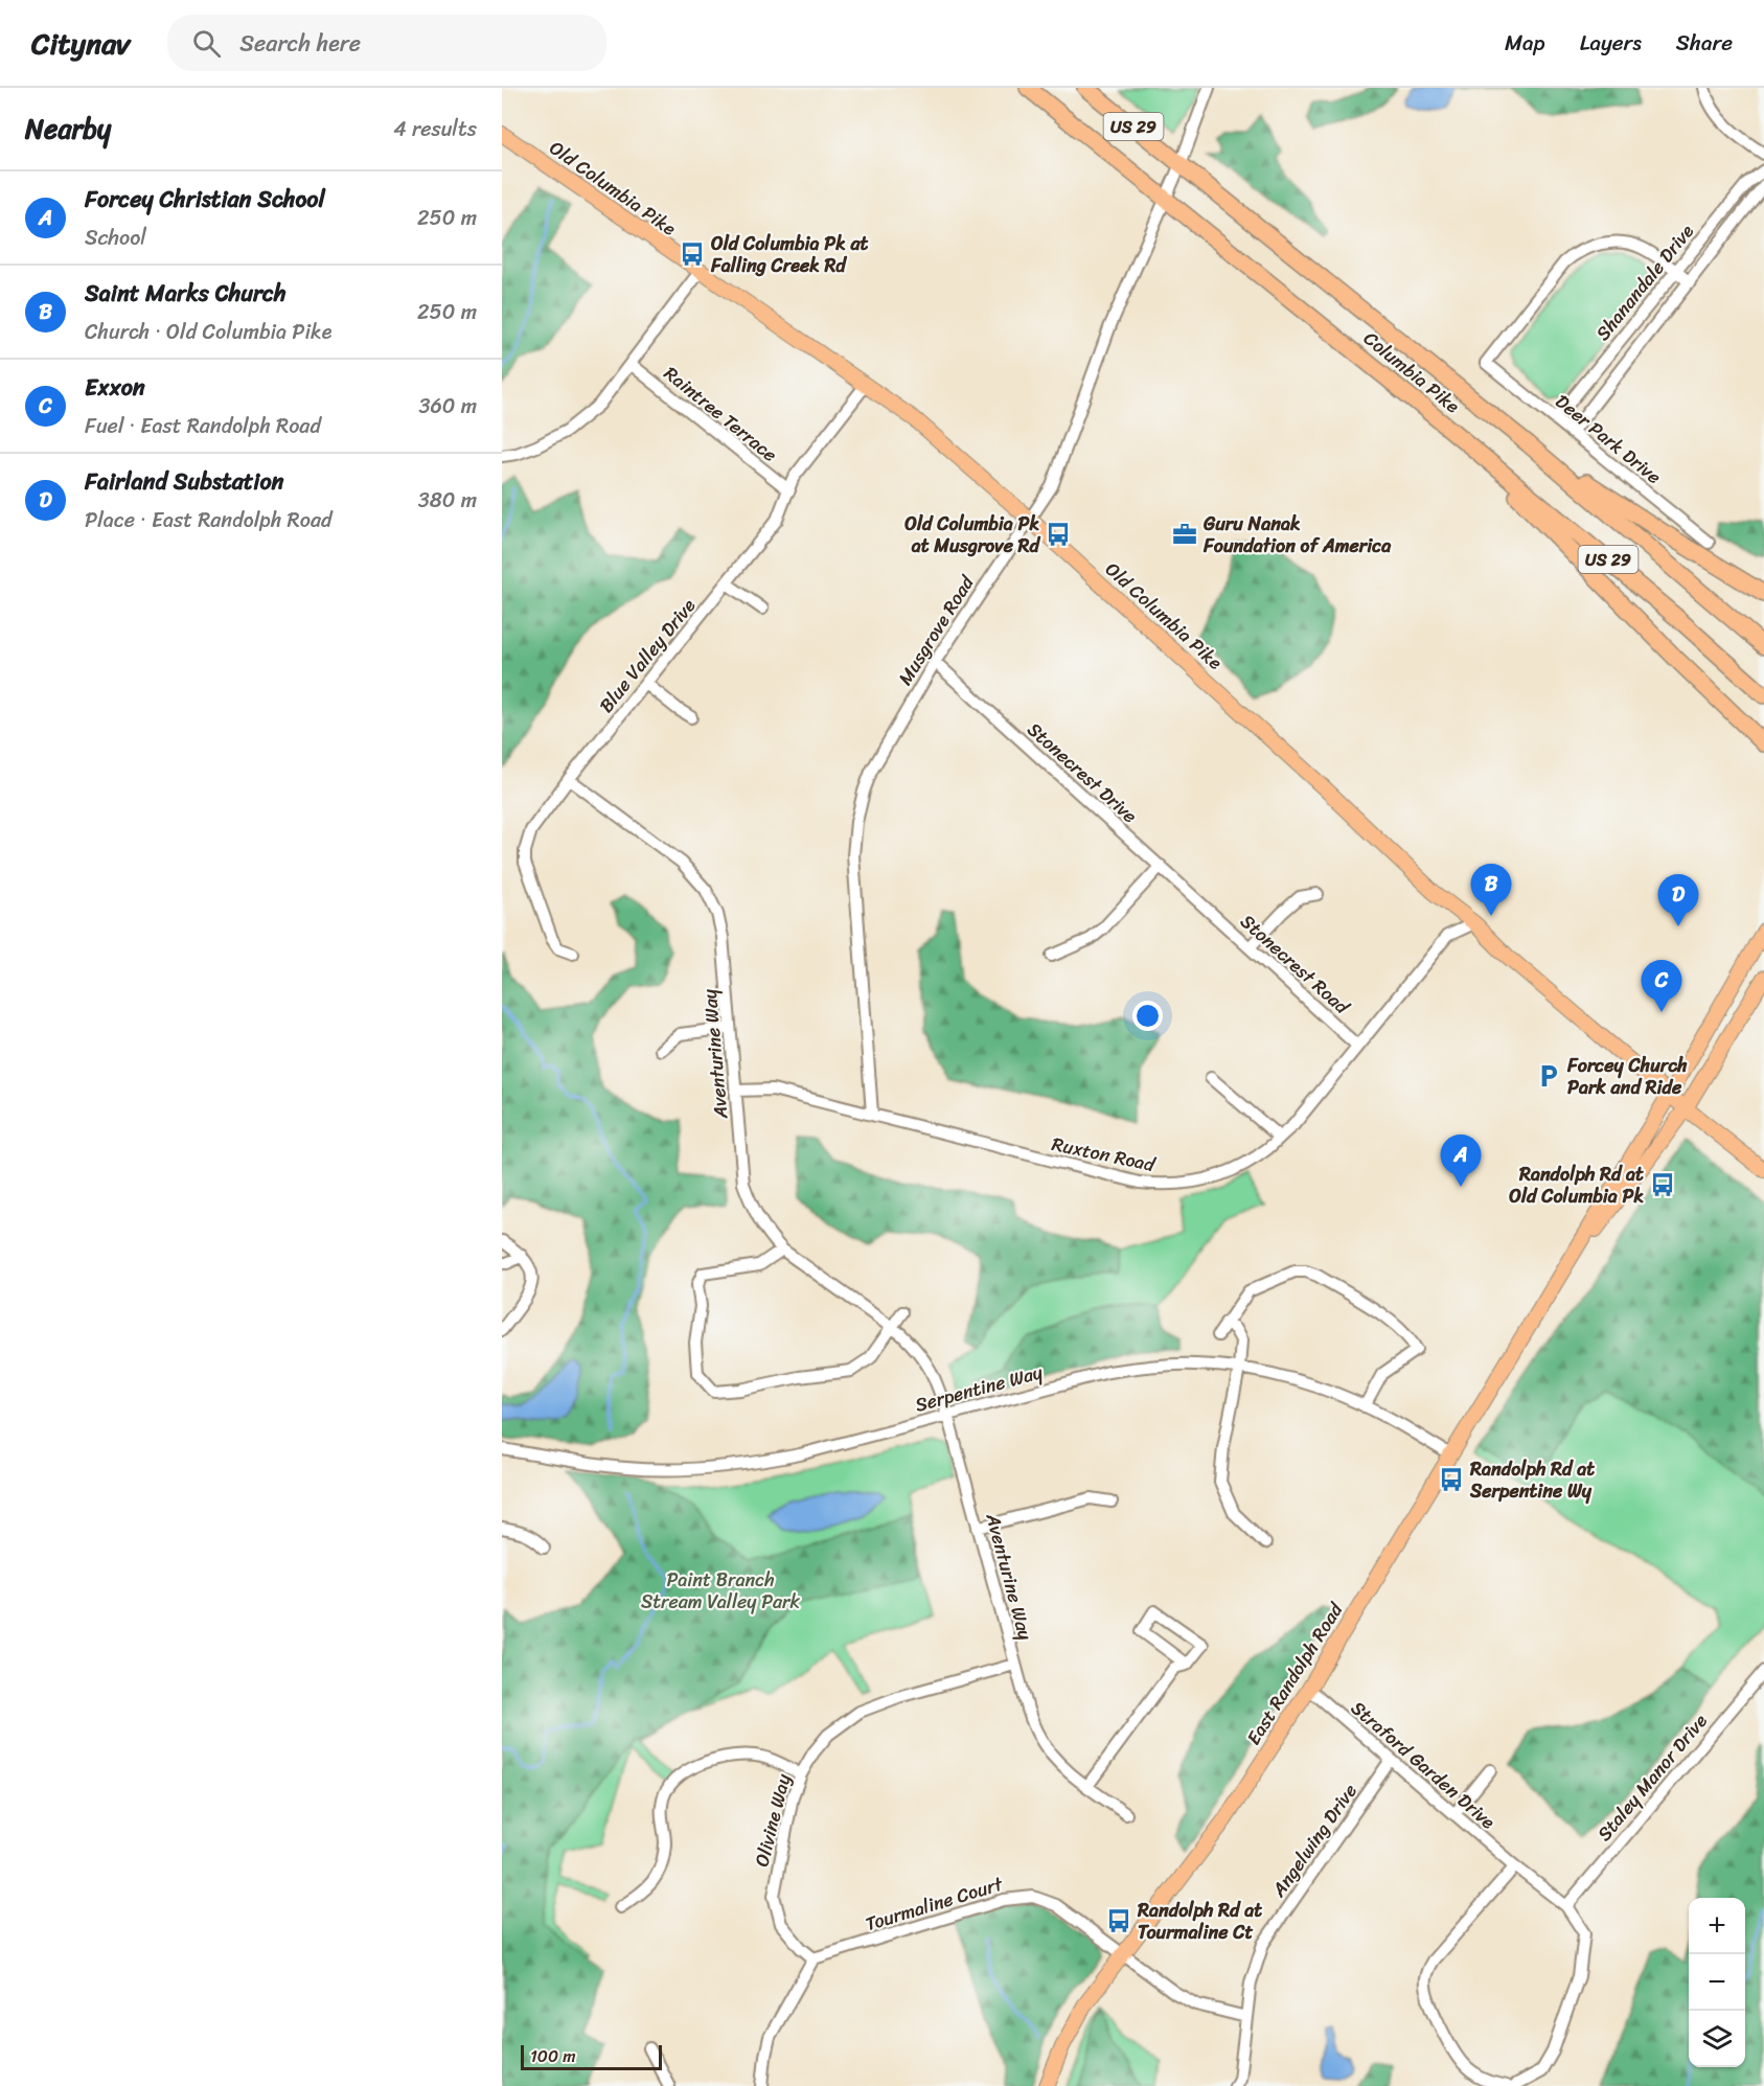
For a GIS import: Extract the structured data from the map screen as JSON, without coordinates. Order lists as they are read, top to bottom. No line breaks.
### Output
{"streets":{"highway":["US 29","Columbia Pike"],"main road":["Old Columbia Pike","East Randolph Road"],"street":["Shanandale Drive","Raintree Terrace","Deer Park Drive","Musgrove Road","Blue Valley Drive","Stonecrest Drive","Stonecrest Road","Aventurine Way","Ruxton Road","Serpentine Way","Straford Garden Drive","Staley Manor Drive","Olivine Way","Angelwing Drive","Tourmaline Court"]},"crossings":[["Old Columbia Pike","Musgrove Road"],["Old Columbia Pike","Blue Valley Drive"],["Old Columbia Pike","Ruxton Road"],["Old Columbia Pike","East Randolph Road"],["Shanandale Drive","Deer Park Drive"],["Columbia Pike","Musgrove Road"],["Raintree Terrace","Blue Valley Drive"],["Musgrove Road","Stonecrest Drive"],["Musgrove Road","Ruxton Road"],["Blue Valley Drive","Aventurine Way"],["Stonecrest Drive","Stonecrest Road"],["Stonecrest Road","Ruxton Road"],["Aventurine Way","Ruxton Road"],["Aventurine Way","Serpentine Way"],["Aventurine Way","Olivine Way"],["Serpentine Way","East Randolph Road"],["East Randolph Road","Straford Garden Drive"],["East Randolph Road","Tourmaline Court"],["Straford Garden Drive","Staley Manor Drive"],["Straford Garden Drive","Angelwing Drive"],["Olivine Way","Tourmaline Court"],["Angelwing Drive","Tourmaline Court"]],"parks":["Paint Branch Stream Valley Park"],"places":{"bus stop":["Old Columbia Pk at Falling Creek Rd","Old Columbia Pk at Musgrove Rd","Randolph Rd at Old Columbia Pk","Randolph Rd at Serpentine Wy","Randolph Rd at Tourmaline Ct"],"office":["Guru Nanak Foundation of America"],"parking":["Forcey Church Park and Ride"]},"scale_bar":"100 m","page":{"header":"Citynav","search":"Search here","nav":["Map","Layers","Share"],"heading":["Nearby","4 results"],"list":[{"mark":"A","name":"Forcey Christian School","note":"School","value":"250 m"},{"mark":"B","name":"Saint Marks Church","note":"Church · Old Columbia Pike","value":"250 m"},{"mark":"C","name":"Exxon","note":"Fuel · East Randolph Road","value":"360 m"},{"mark":"D","name":"Fairland Substation","note":"Place · East Randolph Road","value":"380 m"}],"pins":["B","D","C","A"],"map_buttons":["+","−"],"scale":"100 m"}}
